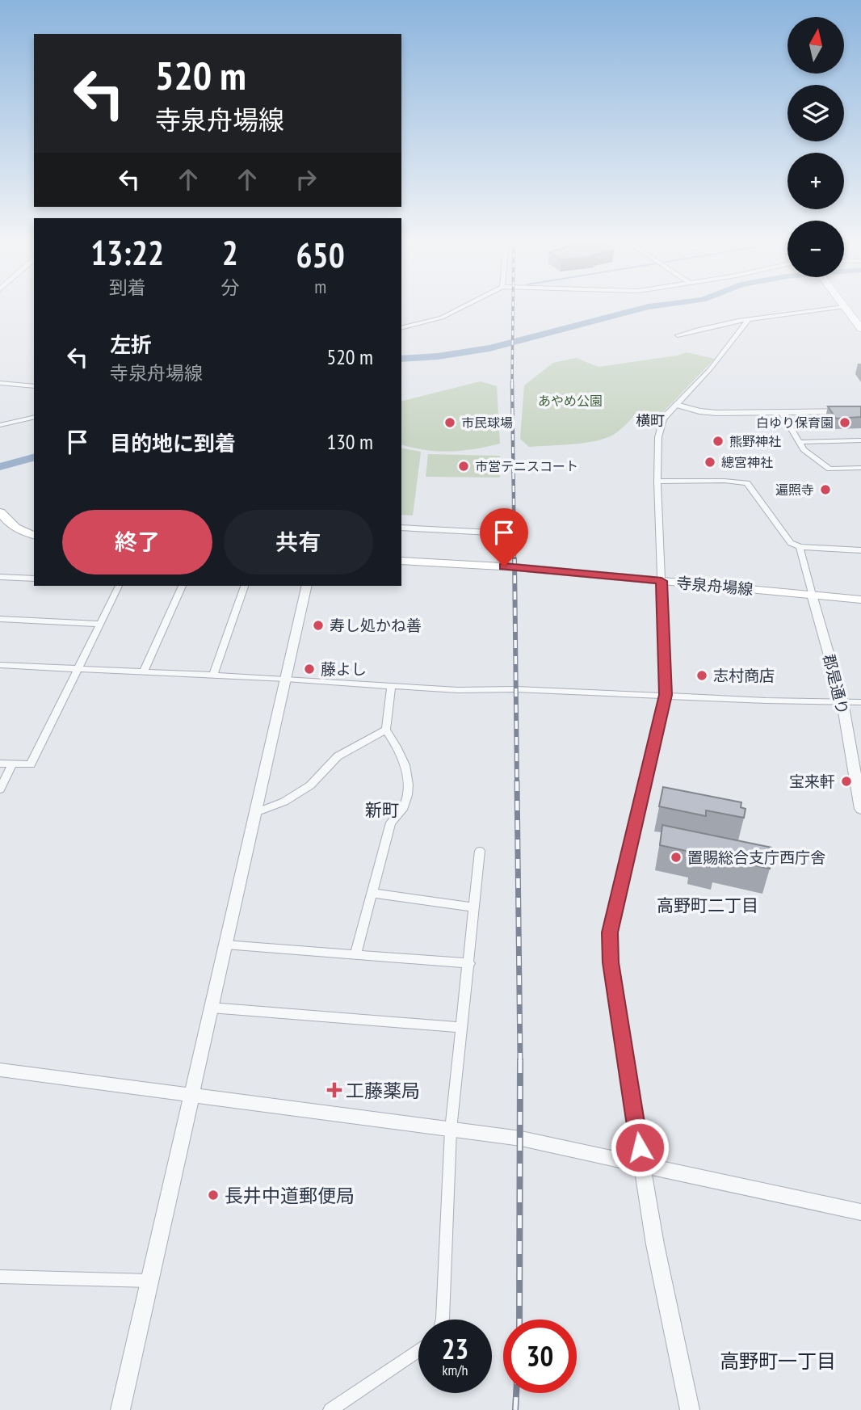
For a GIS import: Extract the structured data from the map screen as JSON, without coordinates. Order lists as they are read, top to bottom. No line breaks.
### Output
{"streets":{"main road":["寺泉舟場線"],"street":["郡是通り"]},"crossings":[["寺泉舟場線","郡是通り"]],"districts":["横町","新町","高野町二丁目","高野町一丁目"],"parks":["あやめ公園"],"places":{"other":["市民球場","白ゆり保育園","熊野神社","總宮神社","市営テニスコート","遍照寺","寿し処かね善","藤よし","志村商店","宝来軒","置賜総合支庁西庁舎","長井中道郵便局"],"health":["工藤薬局"]},"north":"top","page":{"map_buttons":["+","−"],"turn":["520 m","寺泉舟場線"],"eta":["13:22","到着","2","分","650","m"],"list":[{"name":"左折","note":"寺泉舟場線","value":"520 m"},{"name":"目的地に到着","value":"130 m"}],"buttons":["終了","共有"],"speed":"23 km/h","limit":"30"}}
